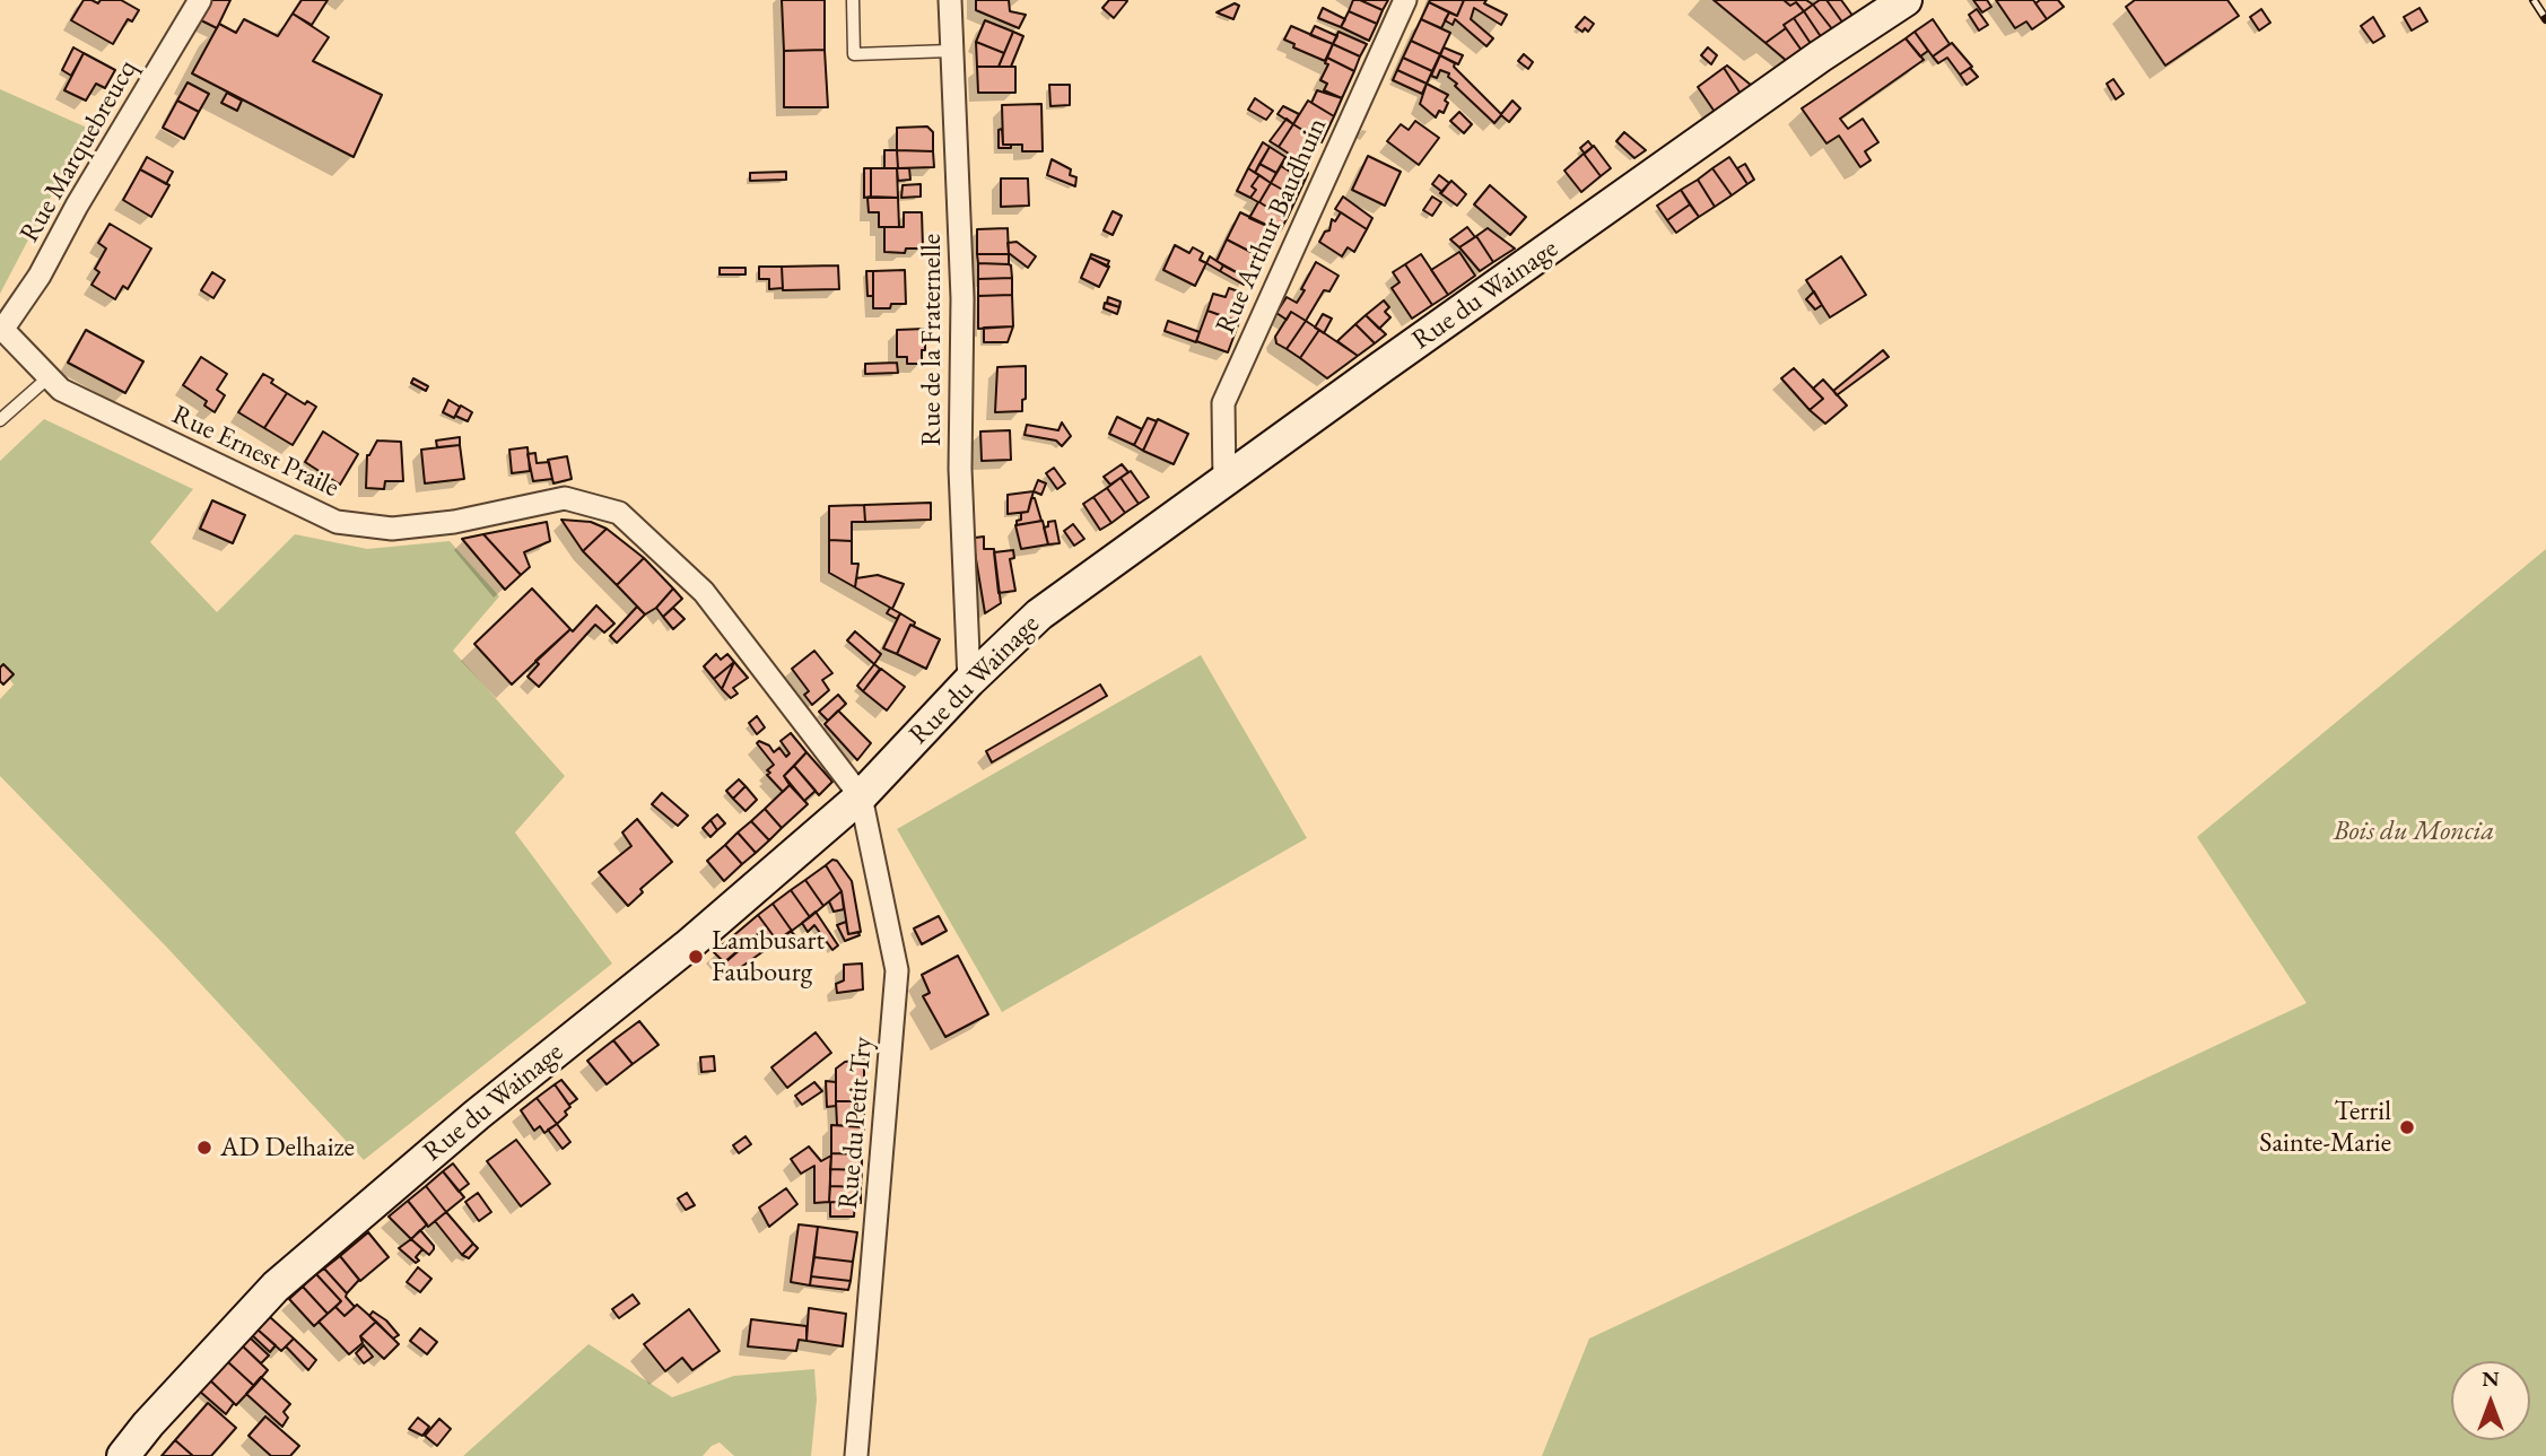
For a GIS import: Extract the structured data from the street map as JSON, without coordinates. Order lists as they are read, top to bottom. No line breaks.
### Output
{"streets":{"main road":["Rue du Wainage"],"street":["Rue Marquebreucq","Rue Arthur Baudhuin","Rue de la Fraternelle","Rue Ernest Praile","Rue du Petit Try"]},"crossings":[["Rue Marquebreucq","Rue Ernest Praile"],["Rue Arthur Baudhuin","Rue du Wainage"],["Rue du Wainage","Rue de la Fraternelle"],["Rue du Wainage","Rue Ernest Praile"],["Rue du Wainage","Rue du Petit Try"],["Rue Ernest Praile","Rue du Petit Try"]],"parks":["Bois du Moncia"],"places":["Lambusart Faubourg","Terril Sainte-Marie","AD Delhaize"],"north":"top"}
